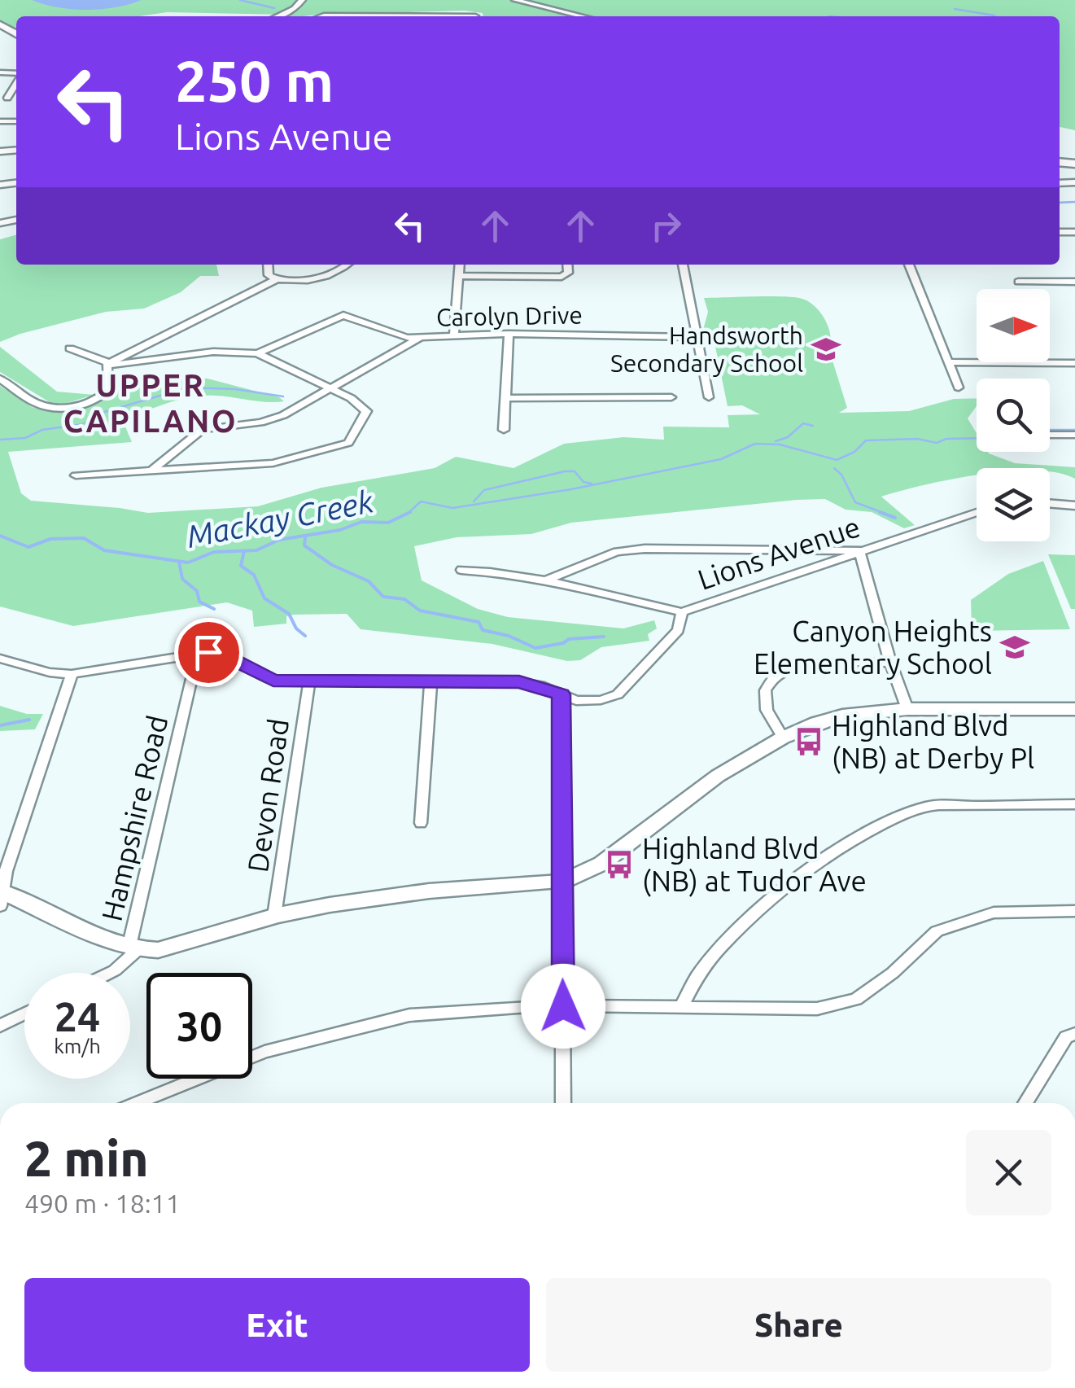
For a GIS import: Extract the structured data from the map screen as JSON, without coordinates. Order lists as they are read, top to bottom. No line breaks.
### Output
{"streets":{"street":["Carolyn Drive","Lions Avenue","Devon Road","Hampshire Road"]},"crossings":[["Lions Avenue","Devon Road"],["Lions Avenue","Hampshire Road"]],"districts":["UPPER CAPILANO"],"water":["Mackay Creek"],"places":{"school or university":["Handsworth Secondary School","Canyon Heights Elementary School"],"bus stop":["Highland Blvd (NB) at Derby Pl","Highland Blvd (NB) at Tudor Ave"]},"north":"right","page":{"turn":["250 m","Lions Avenue"],"speed":"24 km/h","limit":"30","heading":["2 min","490 m · 18:11"],"buttons":["Exit","Share"]}}
